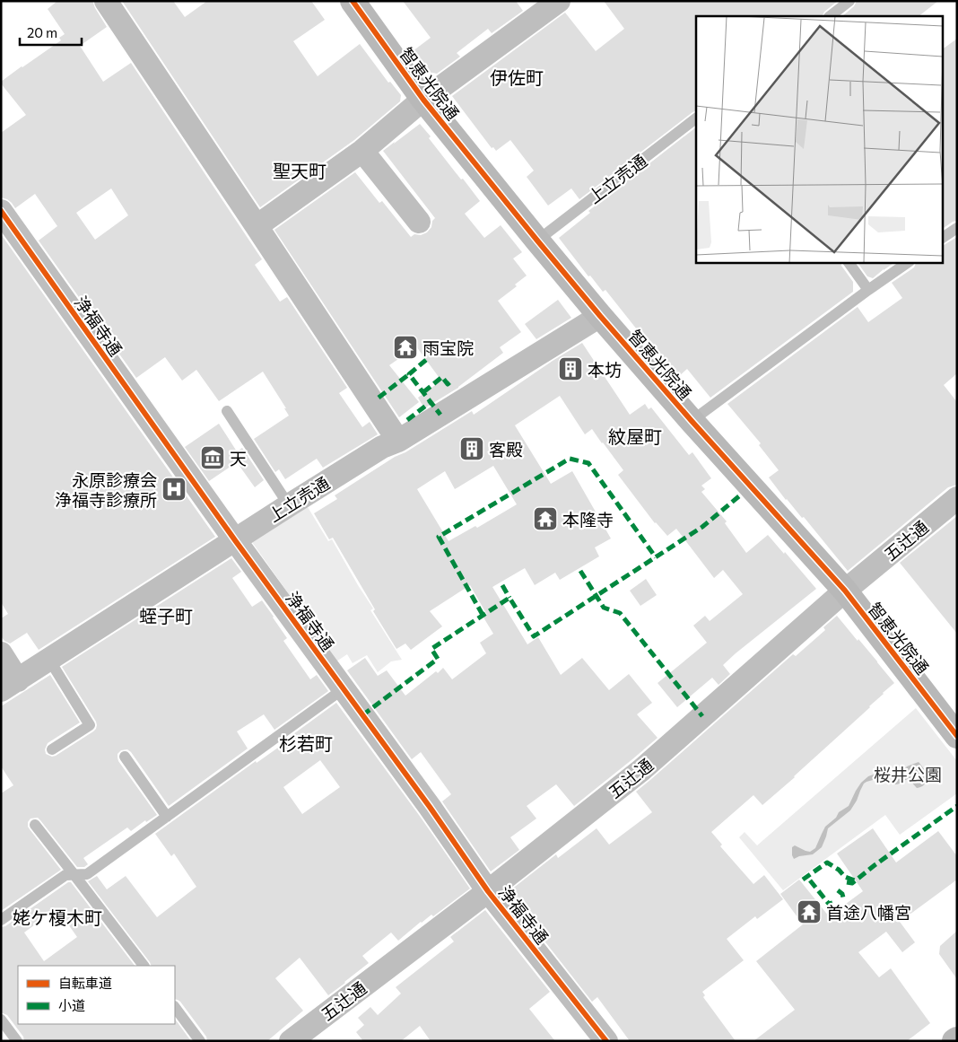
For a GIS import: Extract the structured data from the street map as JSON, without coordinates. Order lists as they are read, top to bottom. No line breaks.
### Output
{"streets":{"street":["智恵光院通","上立売通","浄福寺通","五辻通"]},"crossings":[["智恵光院通","上立売通"],["智恵光院通","五辻通"],["上立売通","浄福寺通"],["浄福寺通","五辻通"]],"districts":["伊佐町","聖天町","紋屋町","蛭子町","杉若町","姥ケ榎木町"],"parks":["桜井公園"],"places":{"temple":["雨宝院","本隆寺","首途八幡宮"],"building":["本坊","客殿"],"museum":["天"],"hospital":["永原診療会 浄福寺診療所"]},"legend":["自転車道","小道"],"scale_bar":"20 m"}
